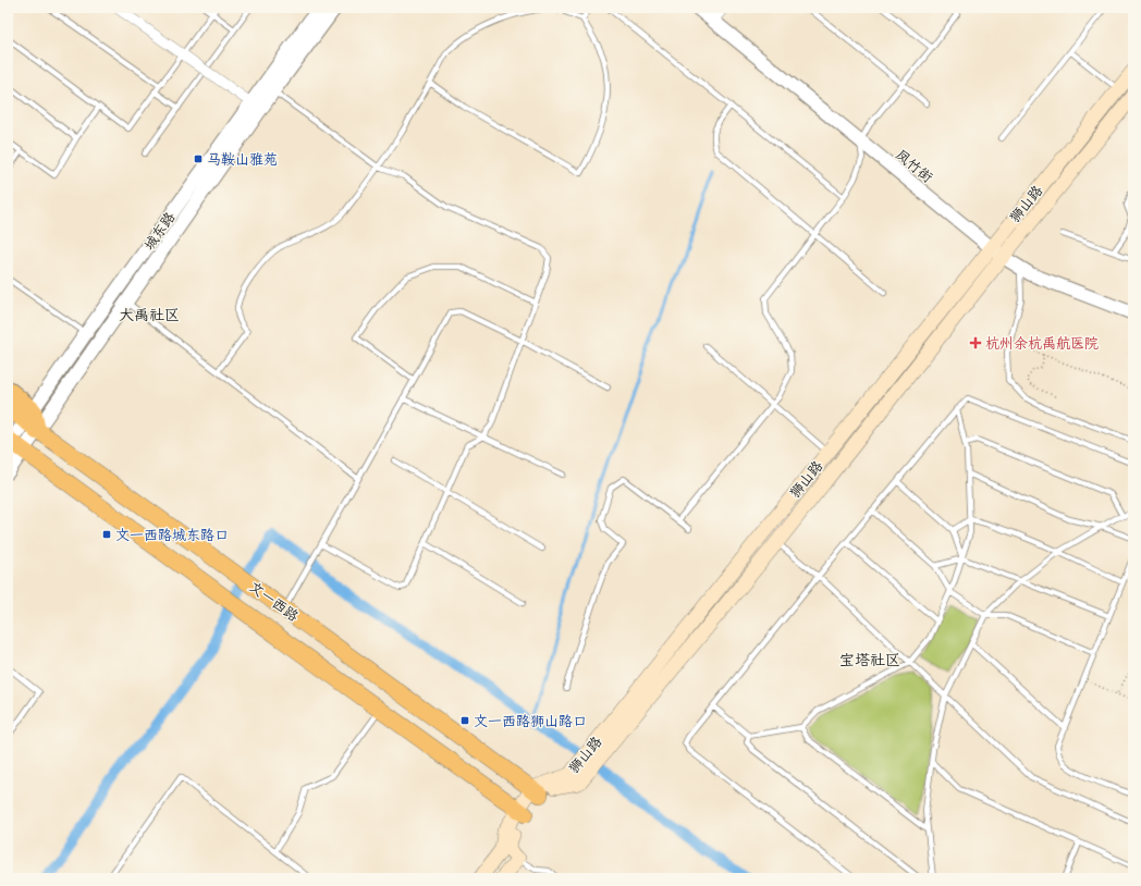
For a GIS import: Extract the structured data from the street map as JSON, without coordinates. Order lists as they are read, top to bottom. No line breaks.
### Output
{"streets":{"main road":["狮山路","文一西路"],"street":["凤竹街","城东路"]},"crossings":[["凤竹街","狮山路"],["狮山路","文一西路"],["城东路","文一西路"]],"districts":["大禹社区","宝塔社区"],"places":{"transit":["马鞍山雅苑","文一西路城东路口","文一西路狮山路口"],"health":["杭州余杭禹航医院"]}}
